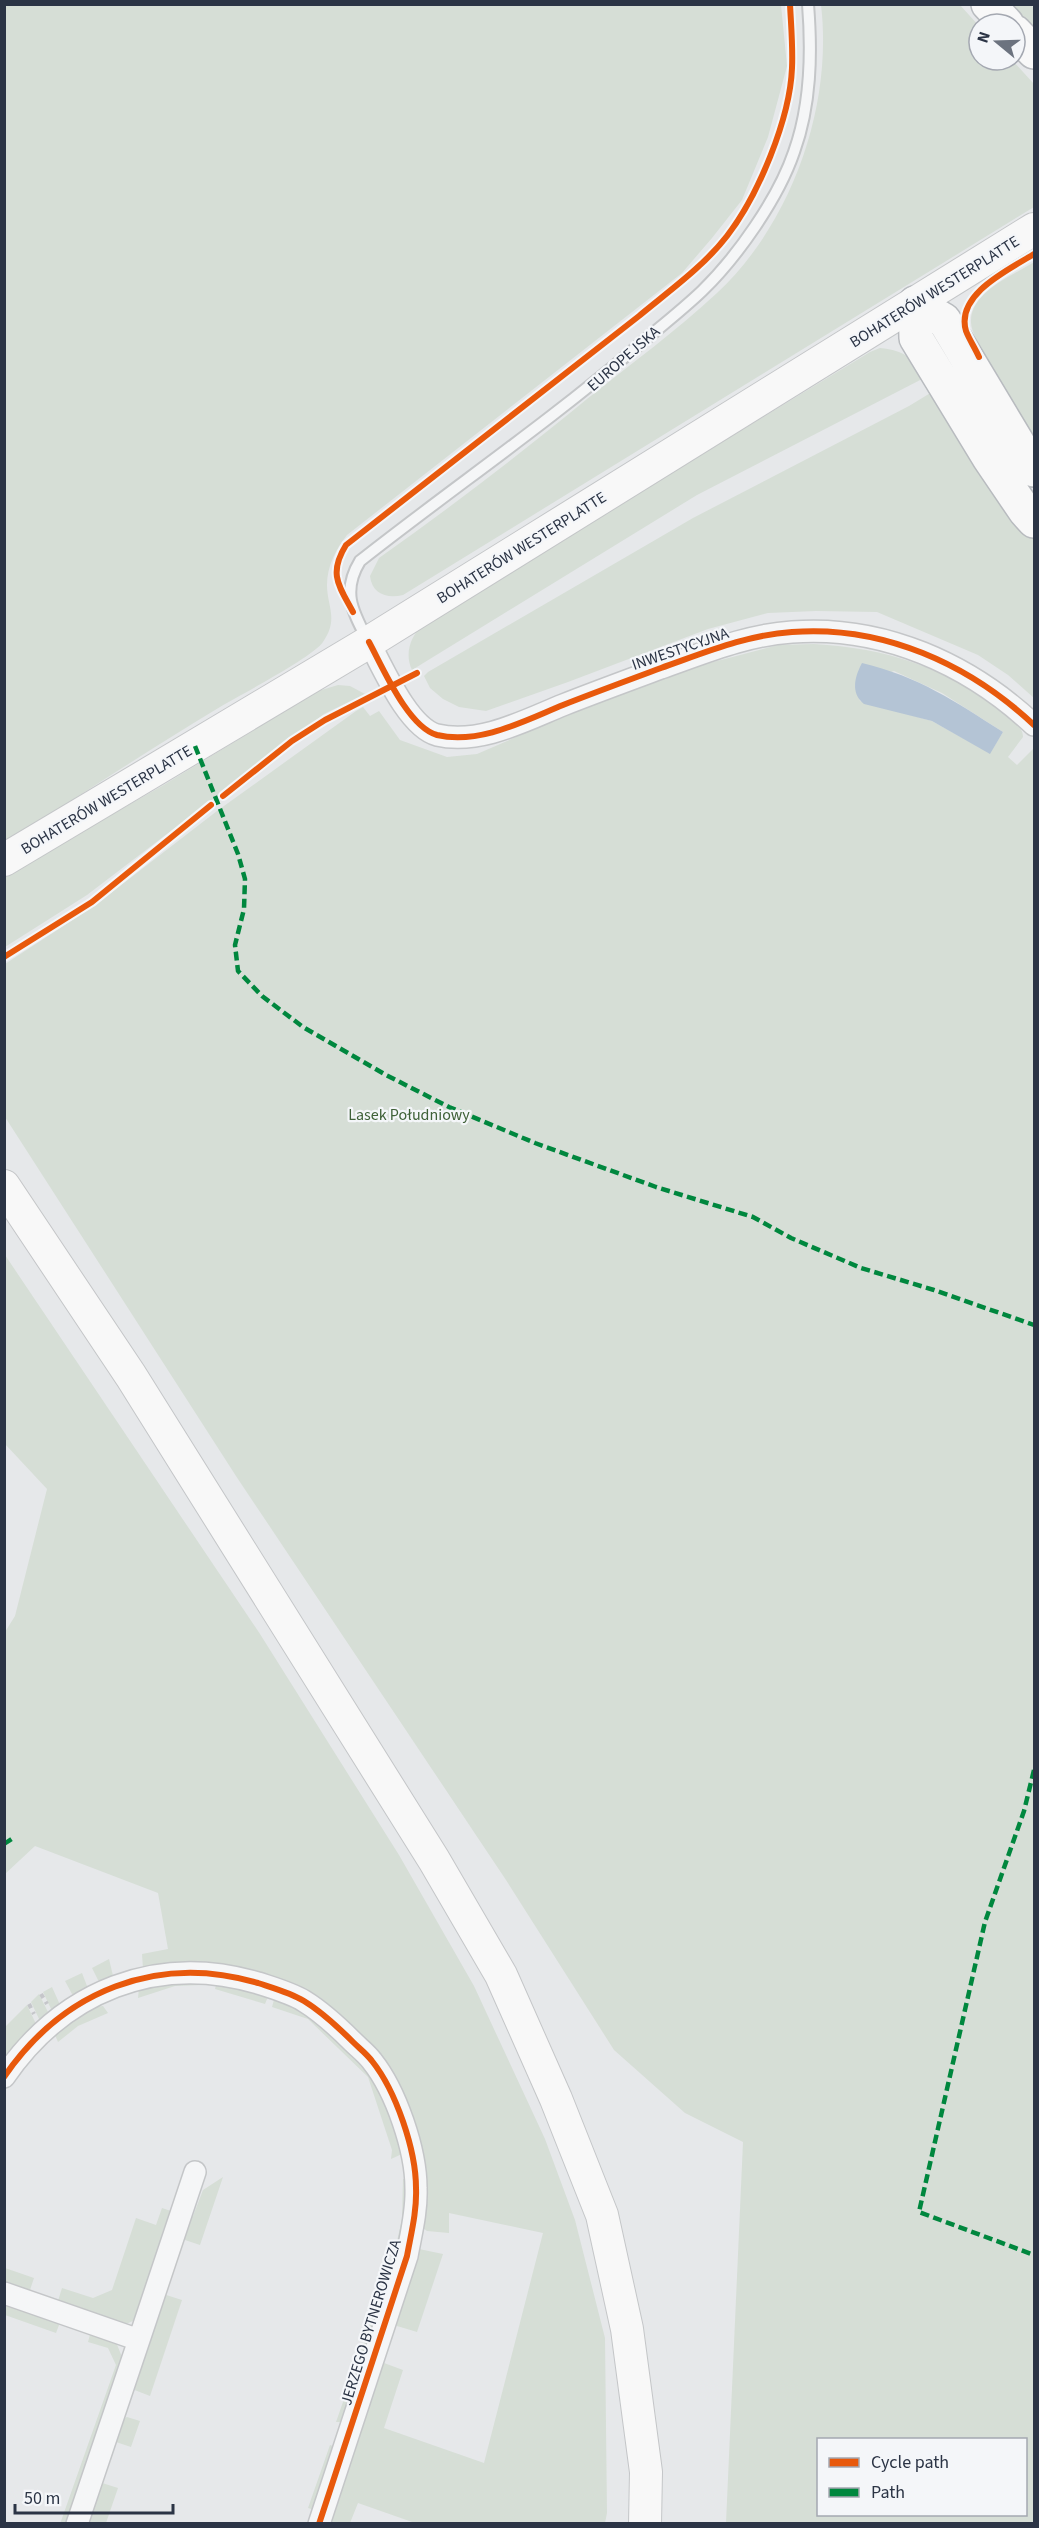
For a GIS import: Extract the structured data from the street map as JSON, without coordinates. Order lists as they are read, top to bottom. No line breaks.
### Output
{"streets":{"main road":["BOHATERÓW WESTERPLATTE"],"street":["INWESTYCYJNA","JERZEGO BYTNEROWICZA"],"lane":["EUROPEJSKA"]},"crossings":[["BOHATERÓW WESTERPLATTE","EUROPEJSKA"],["BOHATERÓW WESTERPLATTE","INWESTYCYJNA"],["EUROPEJSKA","INWESTYCYJNA"]],"parks":["Lasek Południowy"],"legend":["Cycle path","Path"],"scale_bar":"50 m","north":"left"}
